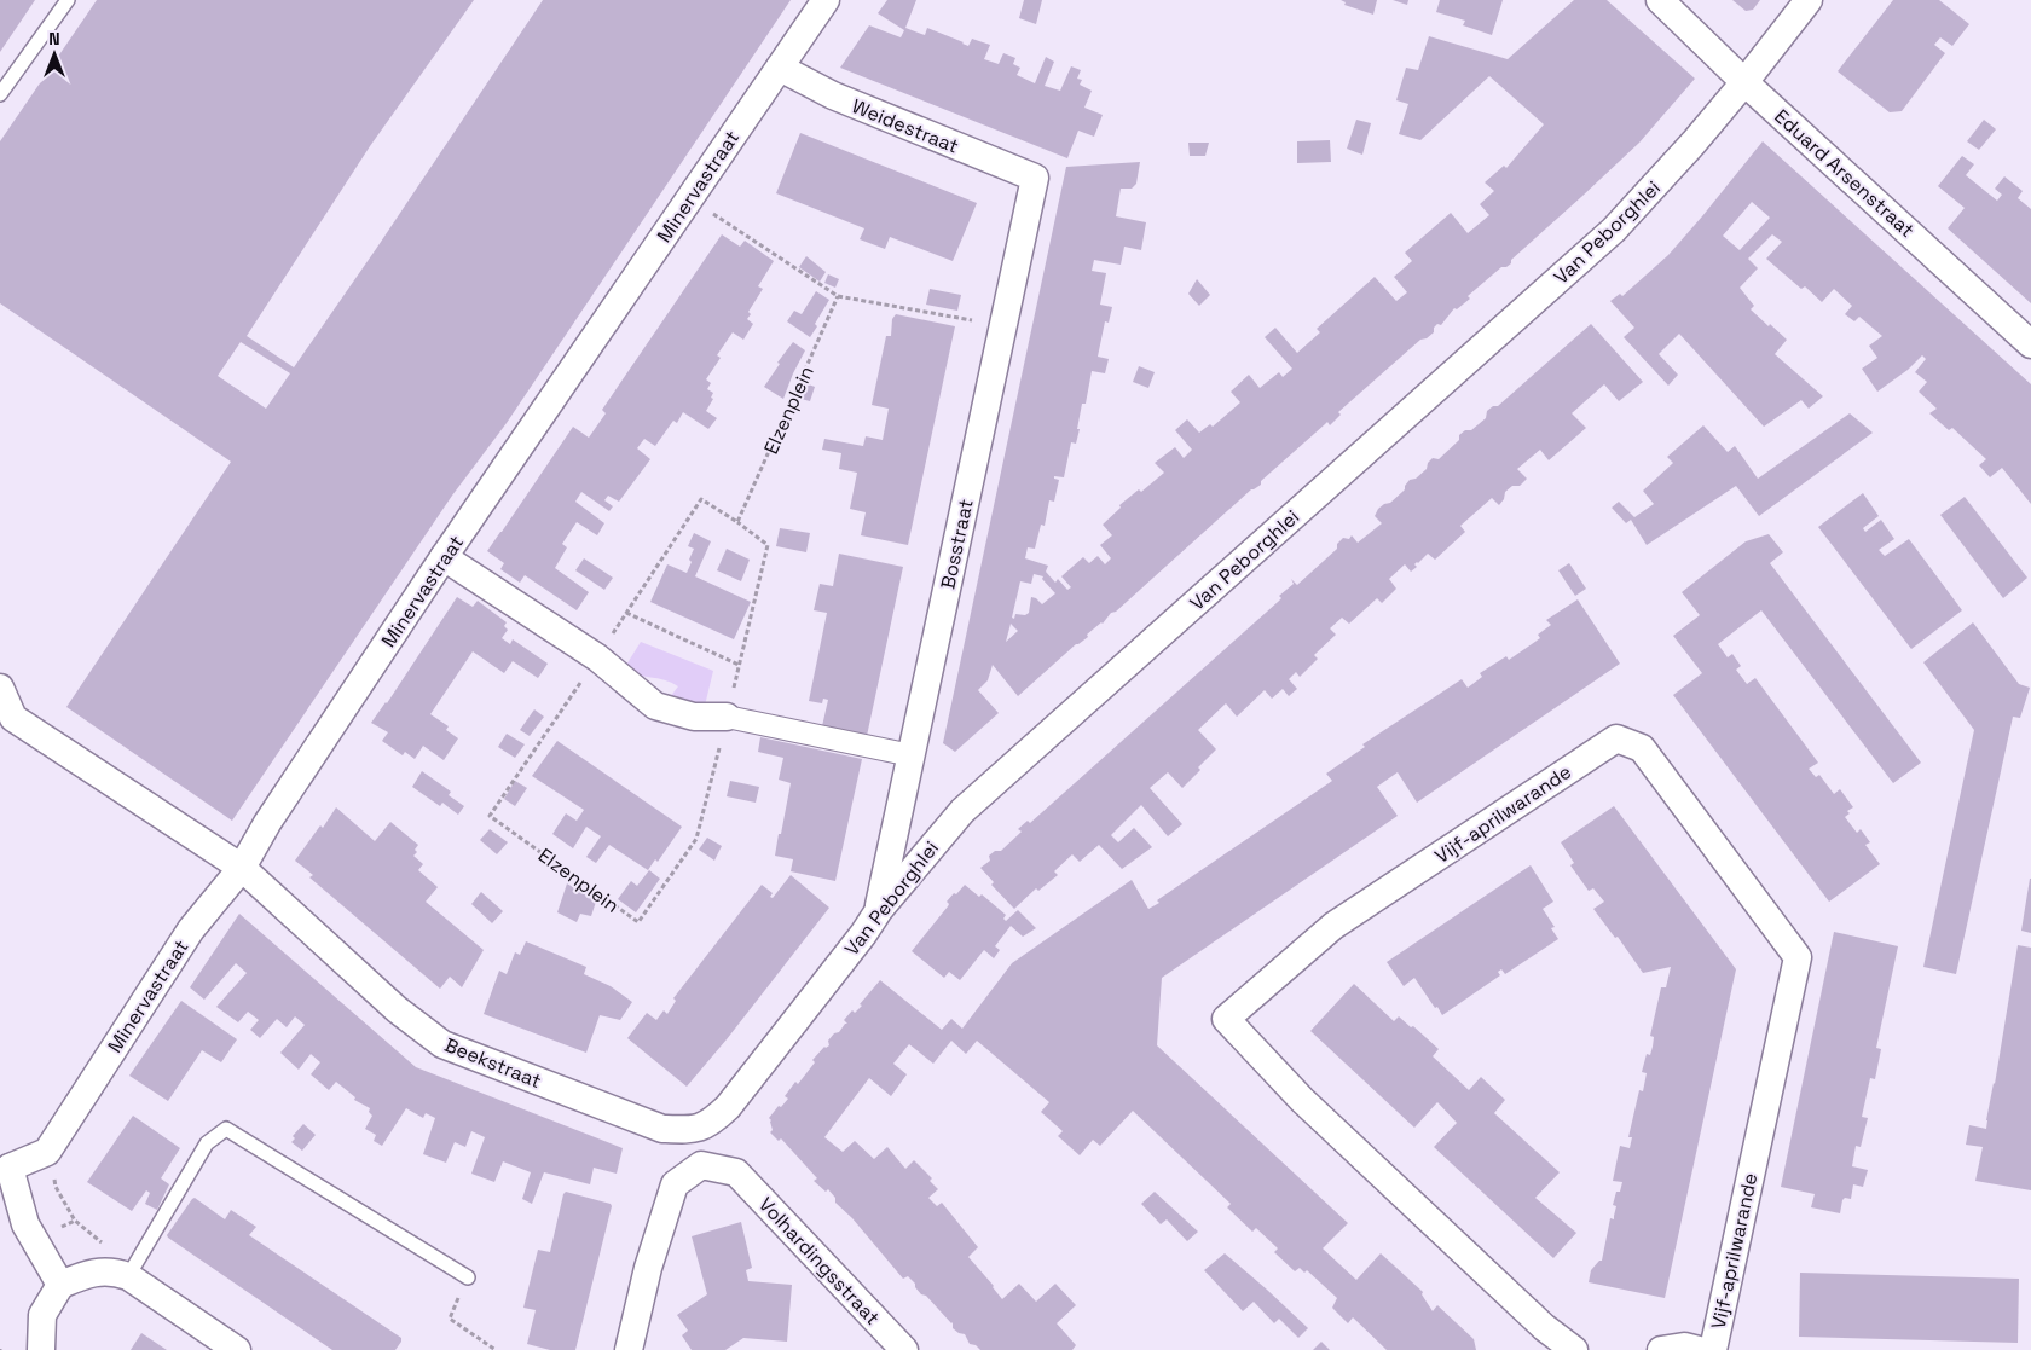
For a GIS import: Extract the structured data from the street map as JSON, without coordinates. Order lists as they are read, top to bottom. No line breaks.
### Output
{"streets":{"street":["Weidestraat","Eduard Arsenstraat","Minervastraat","Van Peborghlei","Bosstraat","Vijf-aprilwarande","Beekstraat","Volhardingsstraat"],"path":["Elzenplein"]},"crossings":[["Weidestraat","Minervastraat"],["Weidestraat","Bosstraat"],["Eduard Arsenstraat","Van Peborghlei"],["Minervastraat","Beekstraat"],["Van Peborghlei","Bosstraat"],["Van Peborghlei","Beekstraat"]],"north":"top"}
